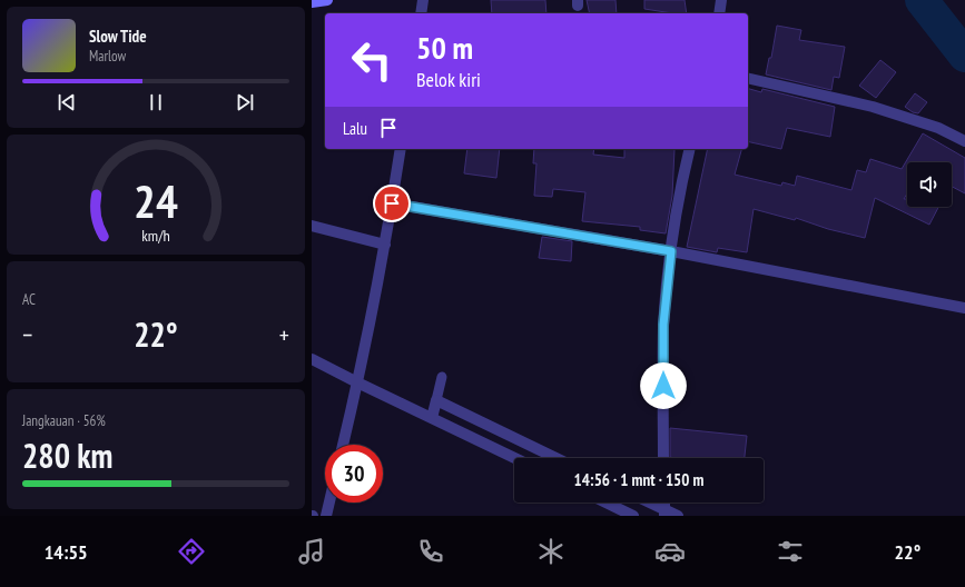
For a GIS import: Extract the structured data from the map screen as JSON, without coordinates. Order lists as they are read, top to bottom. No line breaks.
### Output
{"page":{"turn":["50 m","Belok kiri"],"song":["Slow Tide","Marlow"],"then":"Lalu","tile":["AC",["Jangkauan · 56%","280 km"]],"heat":["−","22°","+"],"limit":"30","trip":"14:56 · 1 mnt · 150 m","tabs":["14:55","22°"],"gauge":["24","km/h"]}}
